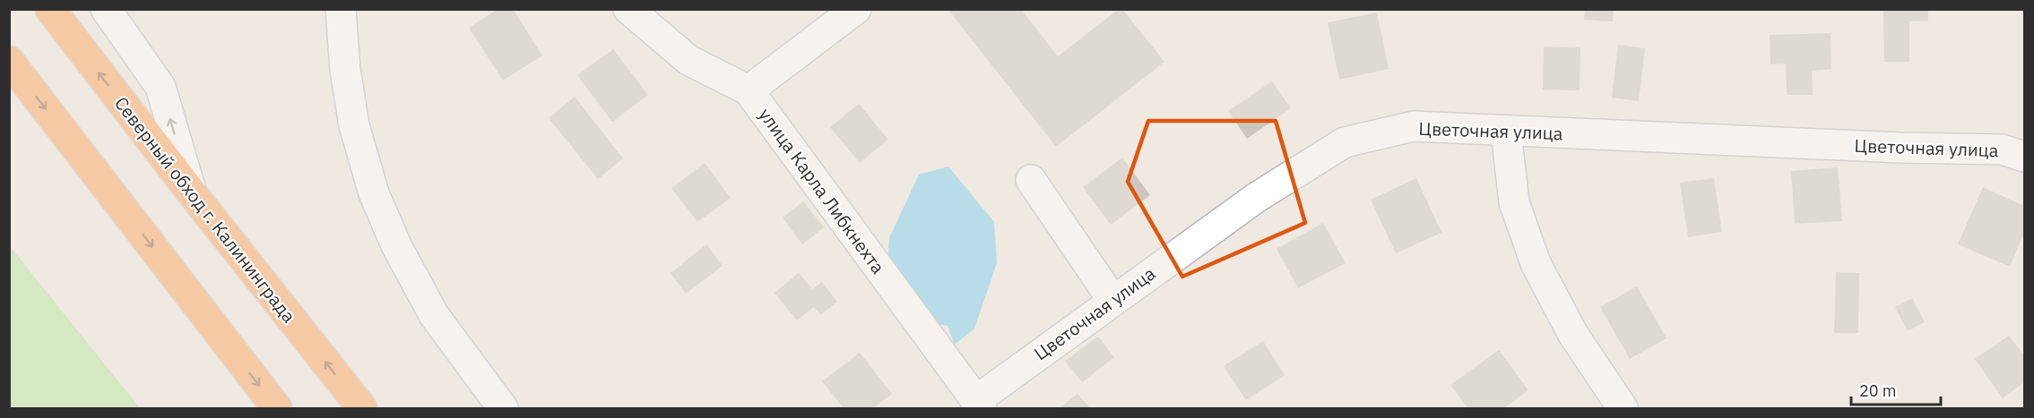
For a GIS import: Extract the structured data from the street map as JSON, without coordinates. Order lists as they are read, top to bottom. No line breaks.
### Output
{"streets":{"highway":["Северный обход г. Калининграда"],"street":["Цветочная улица","улица Карла Либкнехта"]},"crossings":[["Цветочная улица","улица Карла Либкнехта"]],"scale_bar":"20 m"}
